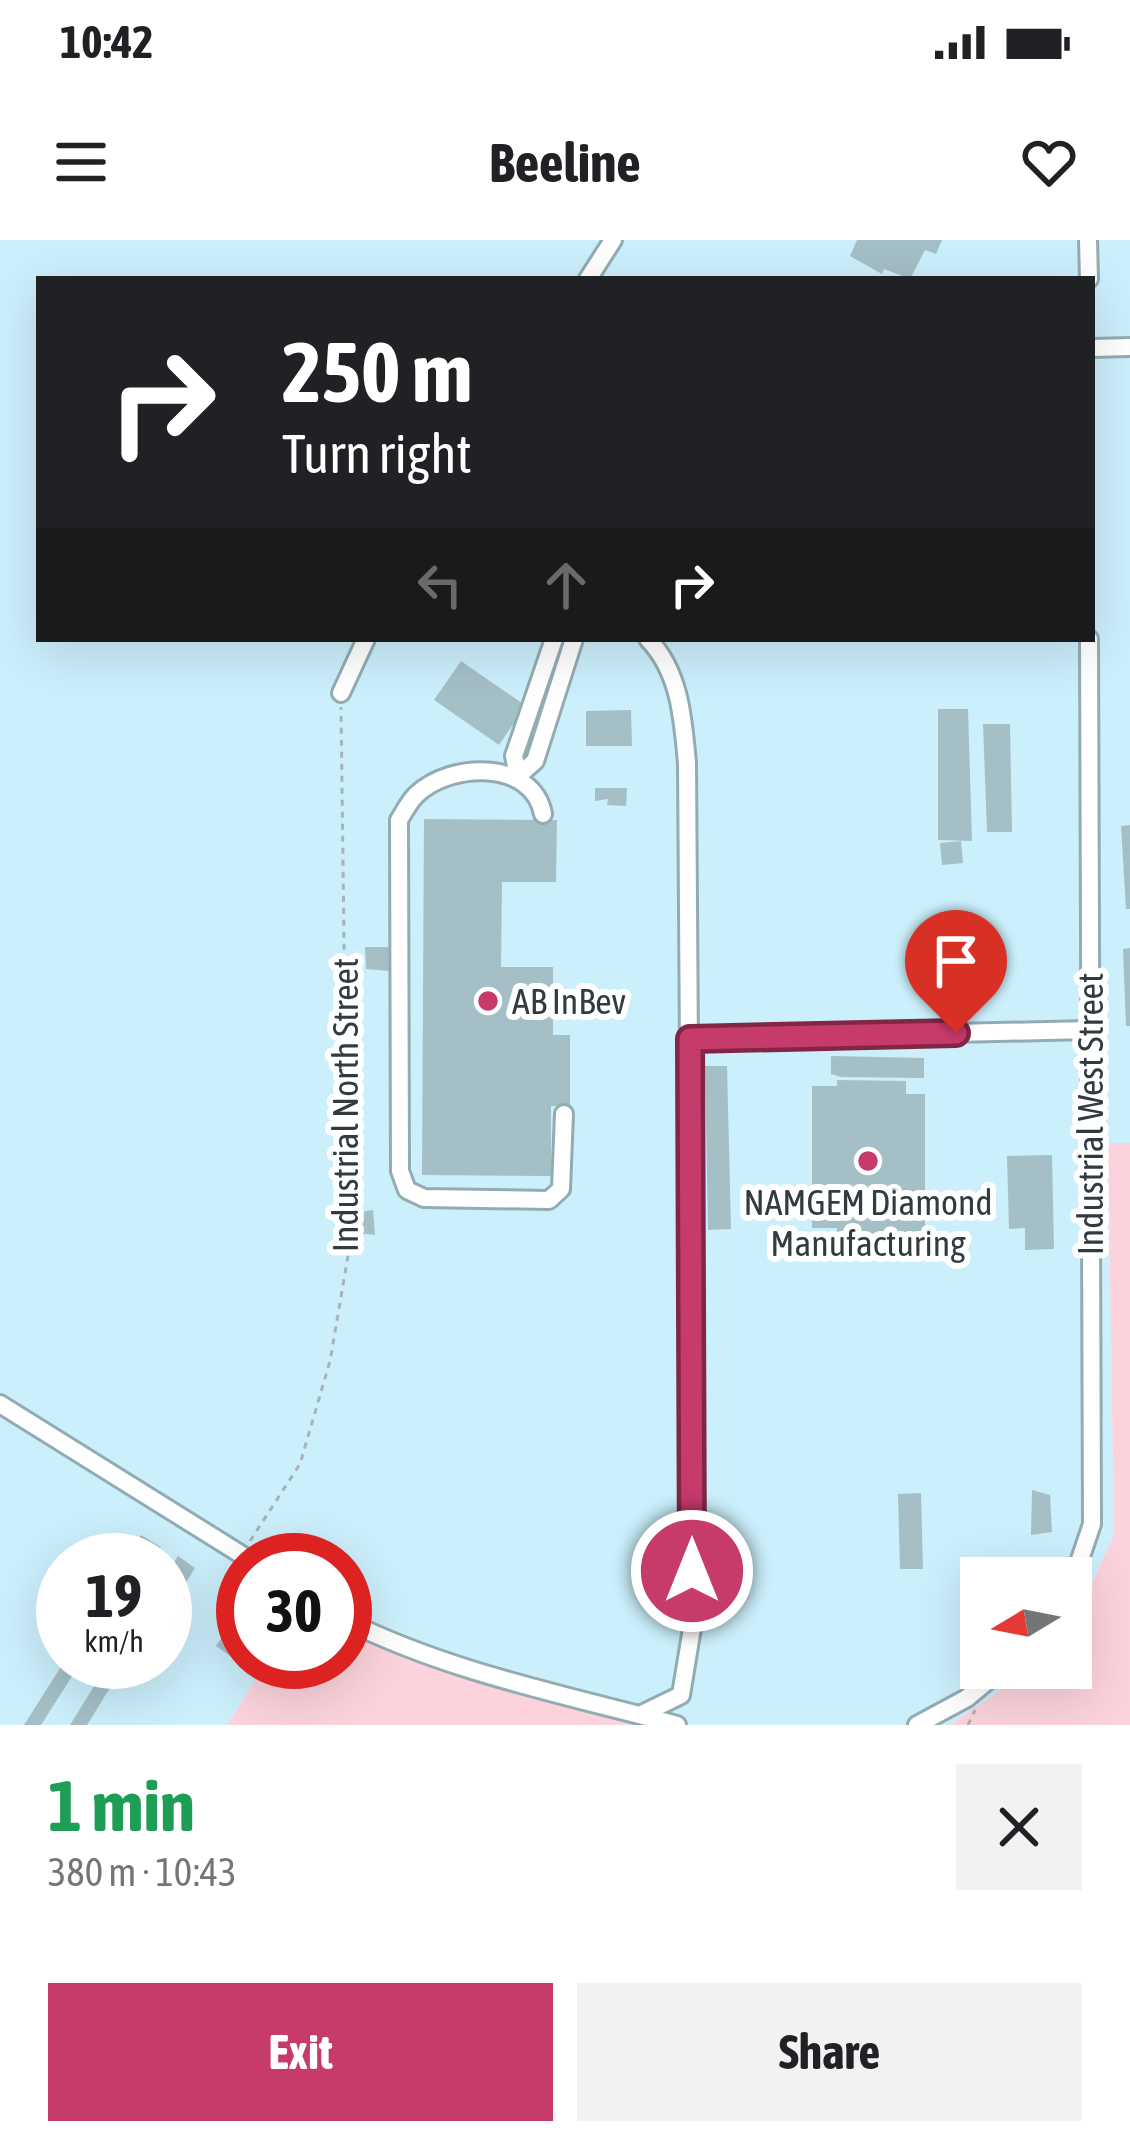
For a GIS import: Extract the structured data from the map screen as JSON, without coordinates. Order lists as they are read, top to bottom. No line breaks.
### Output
{"streets":{"street":["Industrial West Street"],"path":["Industrial North Street"]},"places":["AB InBev","NAMGEM Diamond Manufacturing"],"north":"left","page":{"status":"10:42","header":"Beeline","turn":["250 m","Turn right"],"speed":"19 km/h","limit":"30","heading":["1 min","380 m · 10:43"],"buttons":["Exit","Share"]}}
